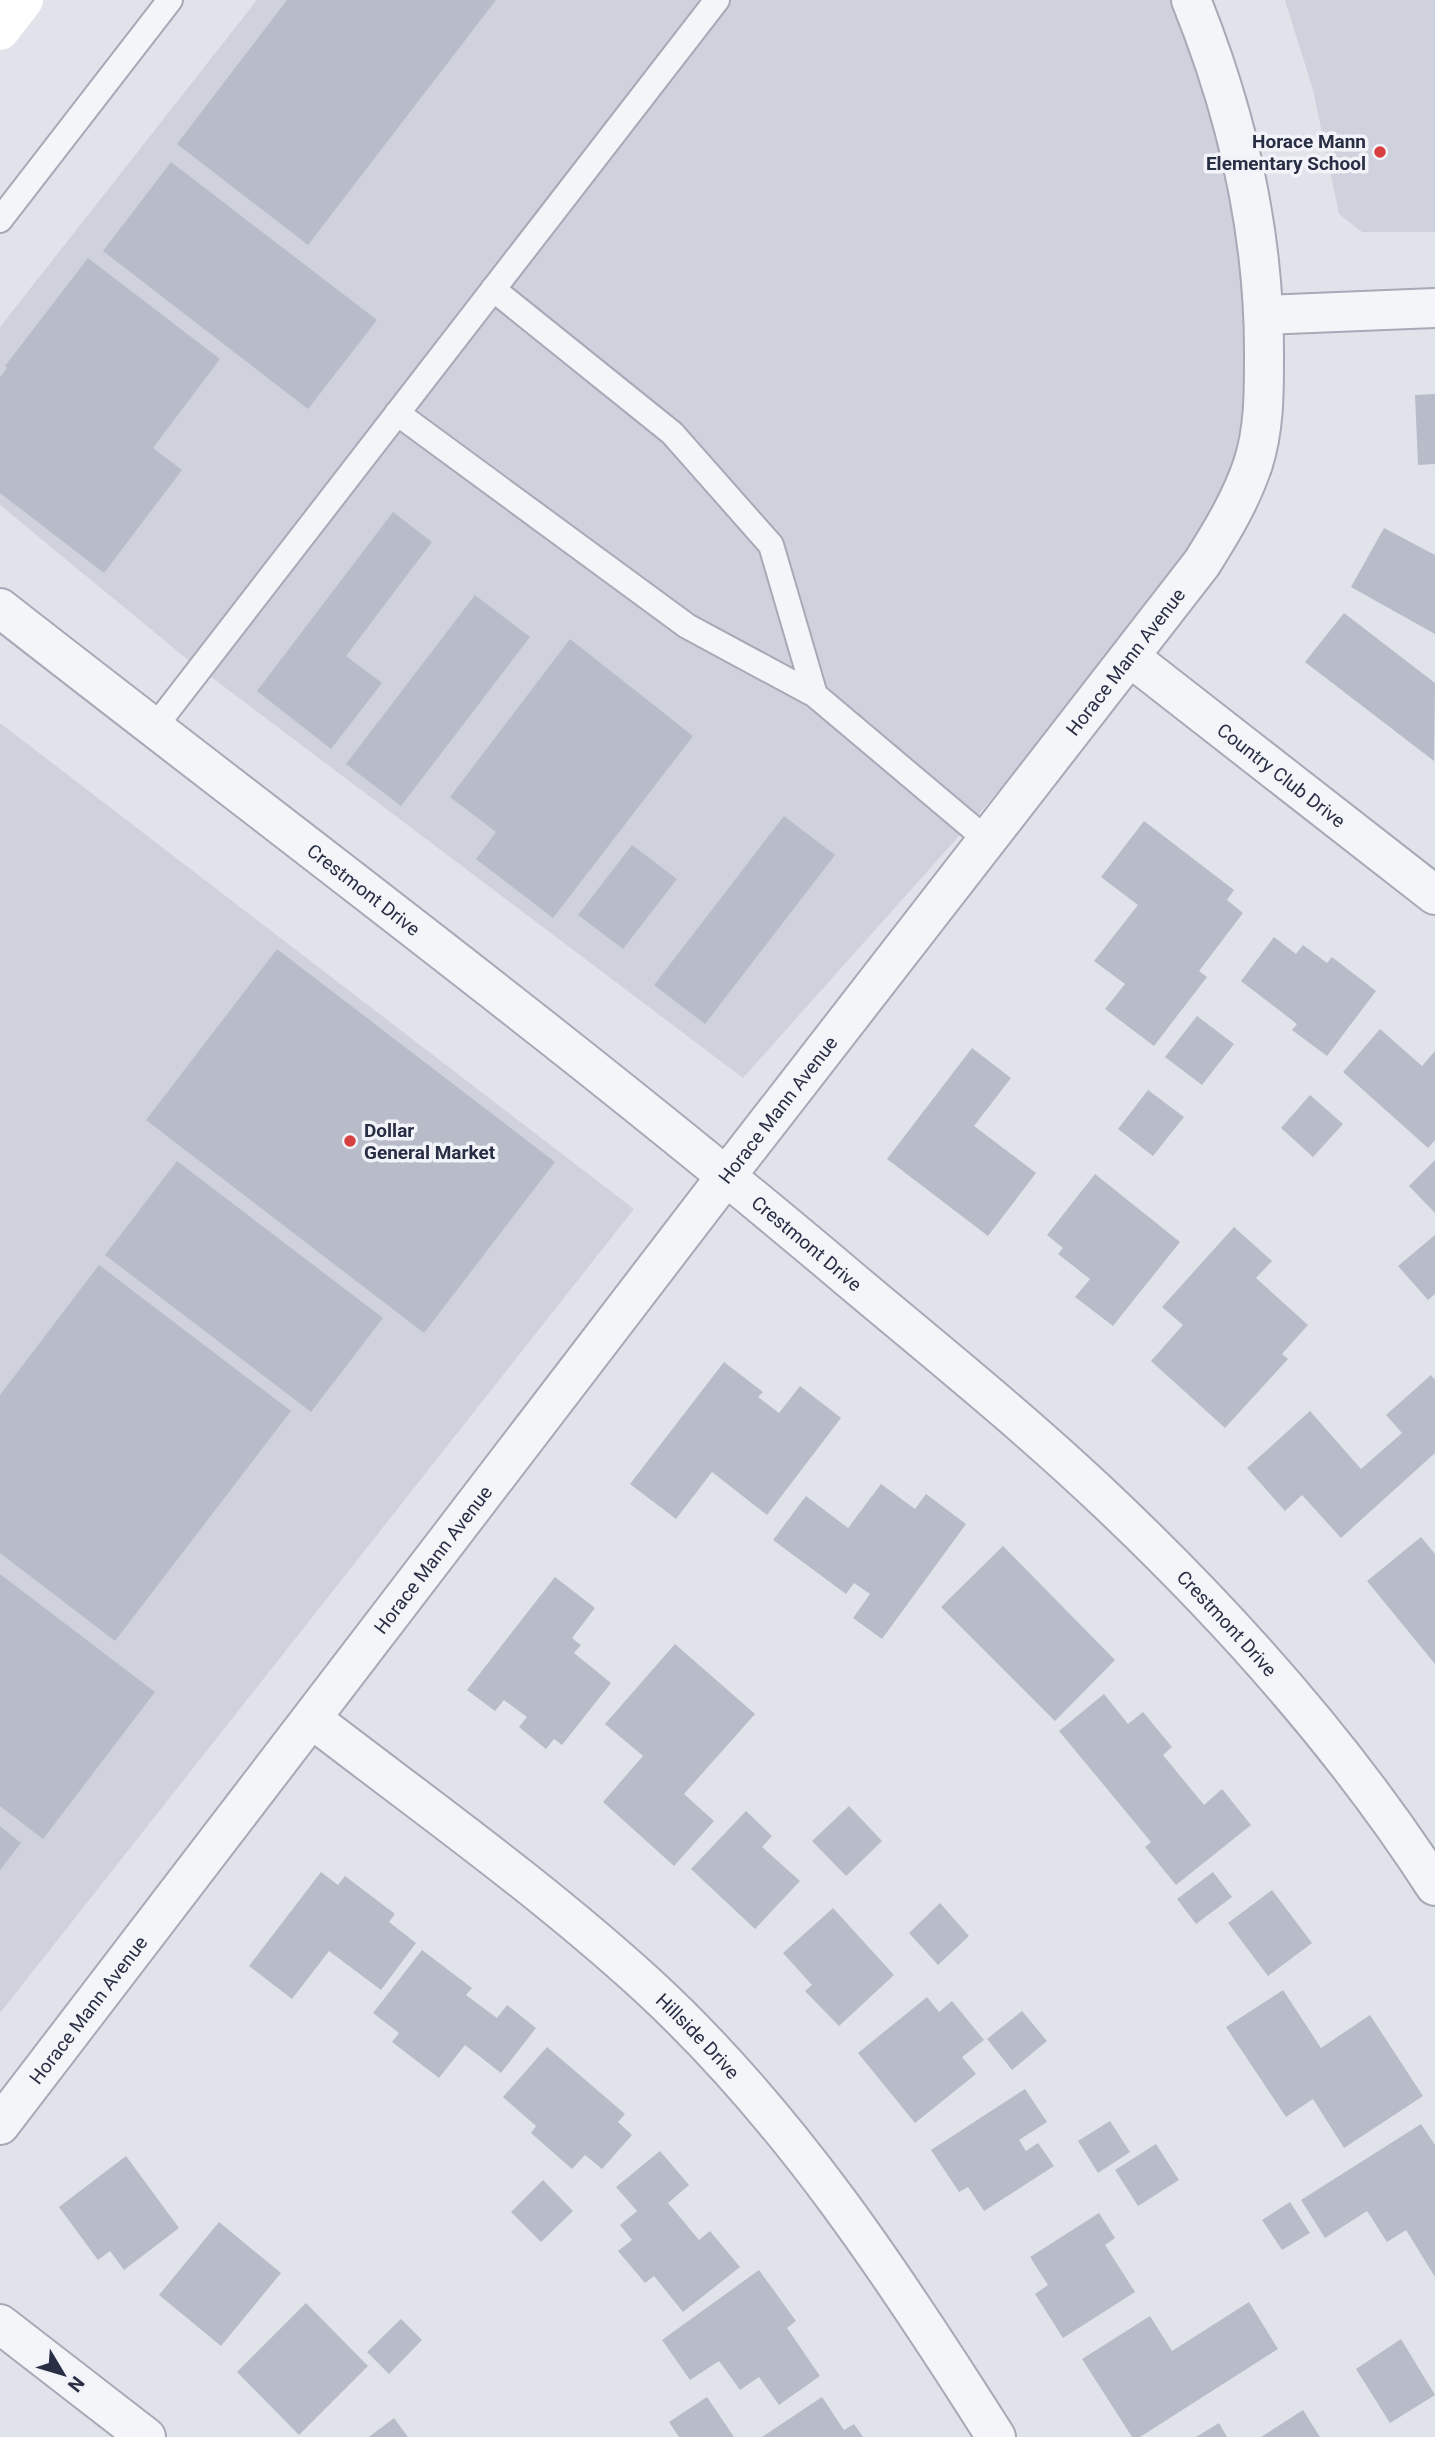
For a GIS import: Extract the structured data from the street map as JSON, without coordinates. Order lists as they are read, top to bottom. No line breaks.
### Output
{"streets":{"street":["Horace Mann Avenue","Country Club Drive","Crestmont Drive","Hillside Drive"]},"crossings":[["Horace Mann Avenue","Country Club Drive"],["Horace Mann Avenue","Crestmont Drive"],["Horace Mann Avenue","Hillside Drive"]],"places":["Horace Mann Elementary School","Dollar General Market"],"north":"bottom right"}
